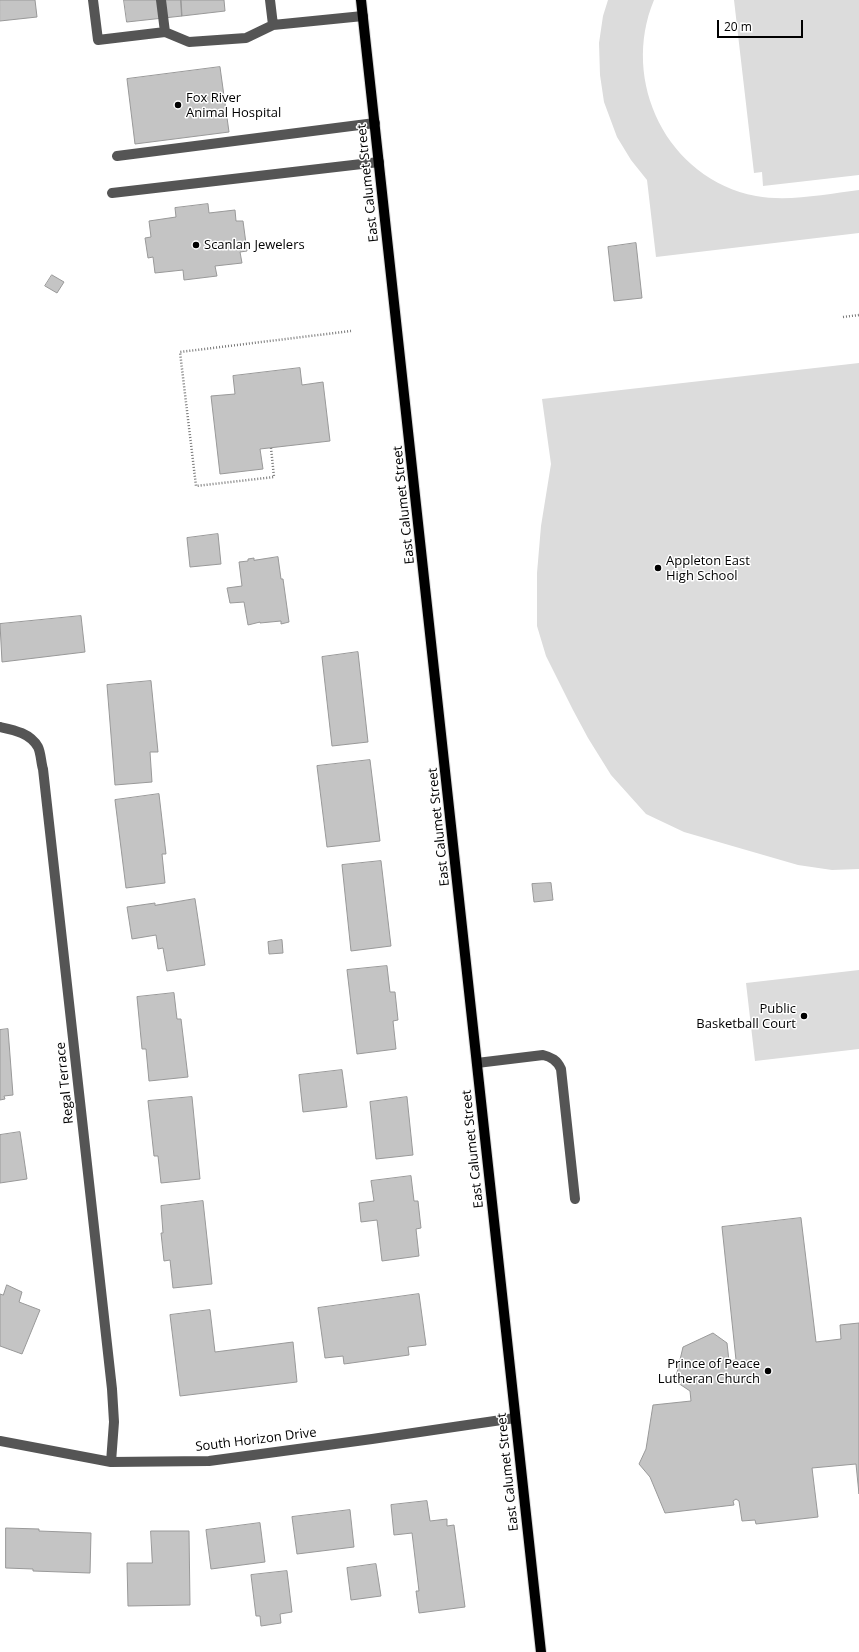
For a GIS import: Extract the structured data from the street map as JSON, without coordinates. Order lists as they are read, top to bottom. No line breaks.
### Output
{"streets":{"main road":["East Calumet Street"],"street":["Regal Terrace","South Horizon Drive"]},"crossings":[["East Calumet Street","South Horizon Drive"],["Regal Terrace","South Horizon Drive"]],"places":["Fox River Animal Hospital","Scanlan Jewelers","Appleton East High School","Public Basketball Court","Prince of Peace Lutheran Church"],"scale_bar":"20 m"}
